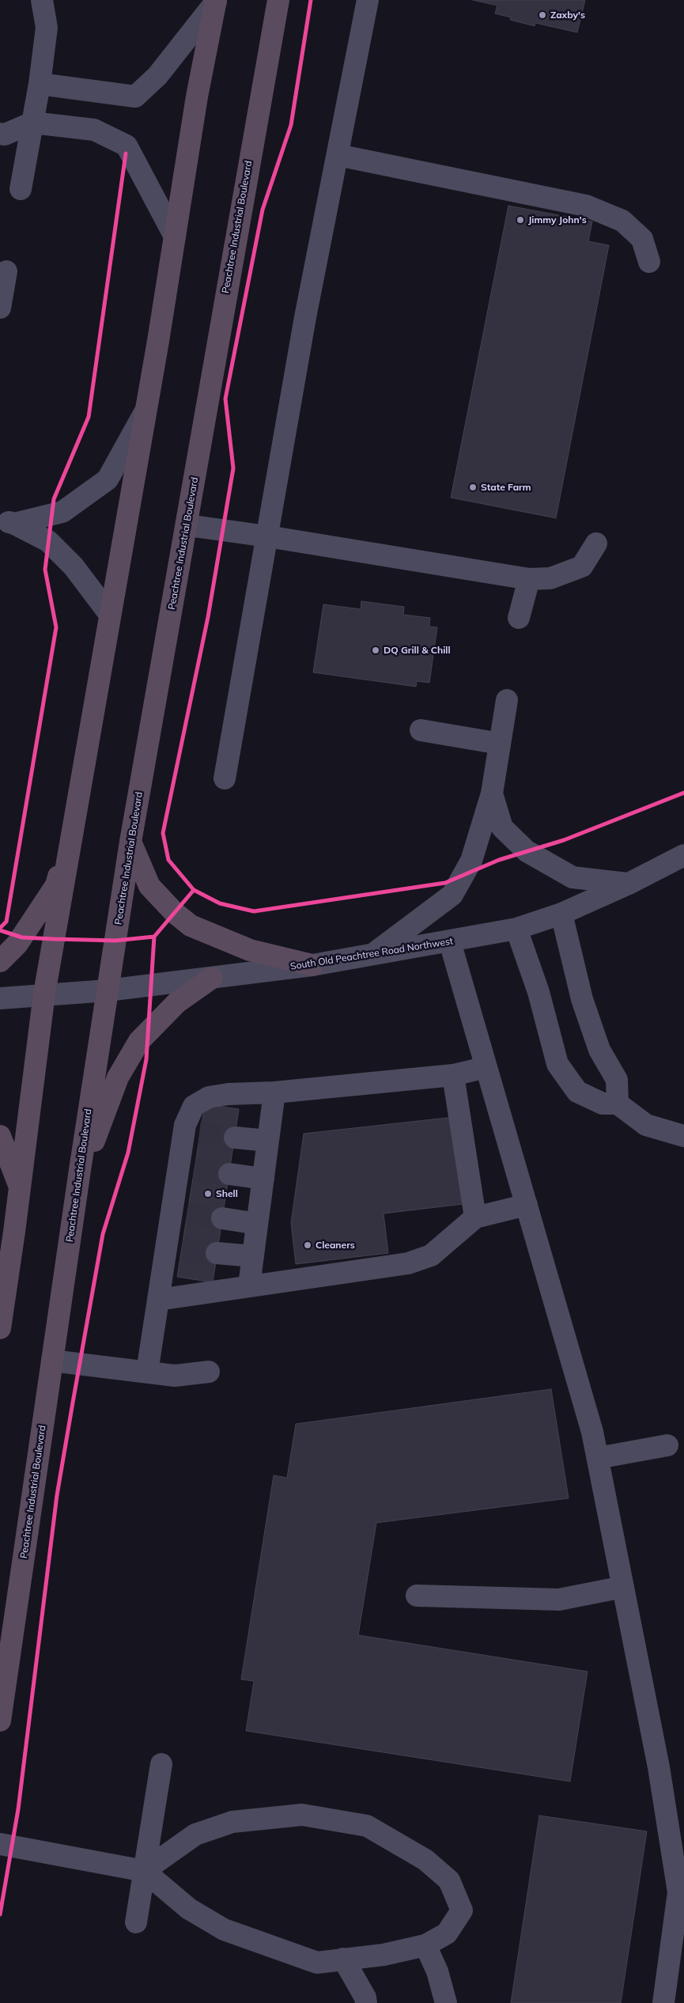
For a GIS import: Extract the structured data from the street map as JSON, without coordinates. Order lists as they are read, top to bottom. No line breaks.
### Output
{"streets":{"highway":["Peachtree Industrial Boulevard"],"street":["South Old Peachtree Road Northwest"]},"crossings":[["Peachtree Industrial Boulevard","South Old Peachtree Road Northwest"]],"places":["Zaxby's","Jimmy John's","State Farm","DQ Grill & Chill","Shell","Cleaners"]}
